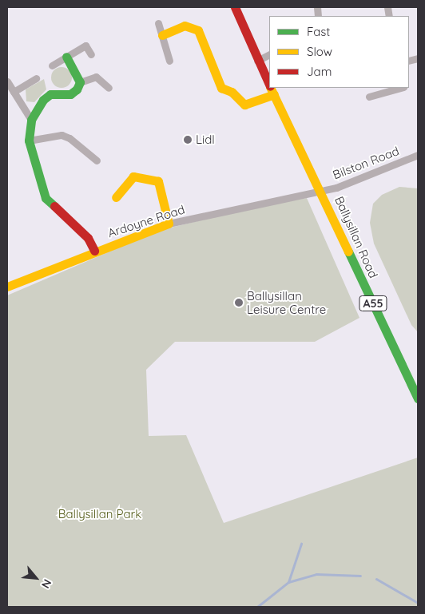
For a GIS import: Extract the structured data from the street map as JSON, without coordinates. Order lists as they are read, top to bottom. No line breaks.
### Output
{"streets":{"main road":["Ardoyne Road","Ballysillan Road","A55"],"street":["Bilston Road"]},"crossings":[["Bilston Road","Ardoyne Road"],["Bilston Road","Ballysillan Road"],["Ardoyne Road","Ballysillan Road"]],"parks":["Ballysillan Park"],"places":["Lidl","Ballysillan Leisure Centre"],"legend":["Fast","Slow","Jam"],"north":"bottom right"}
